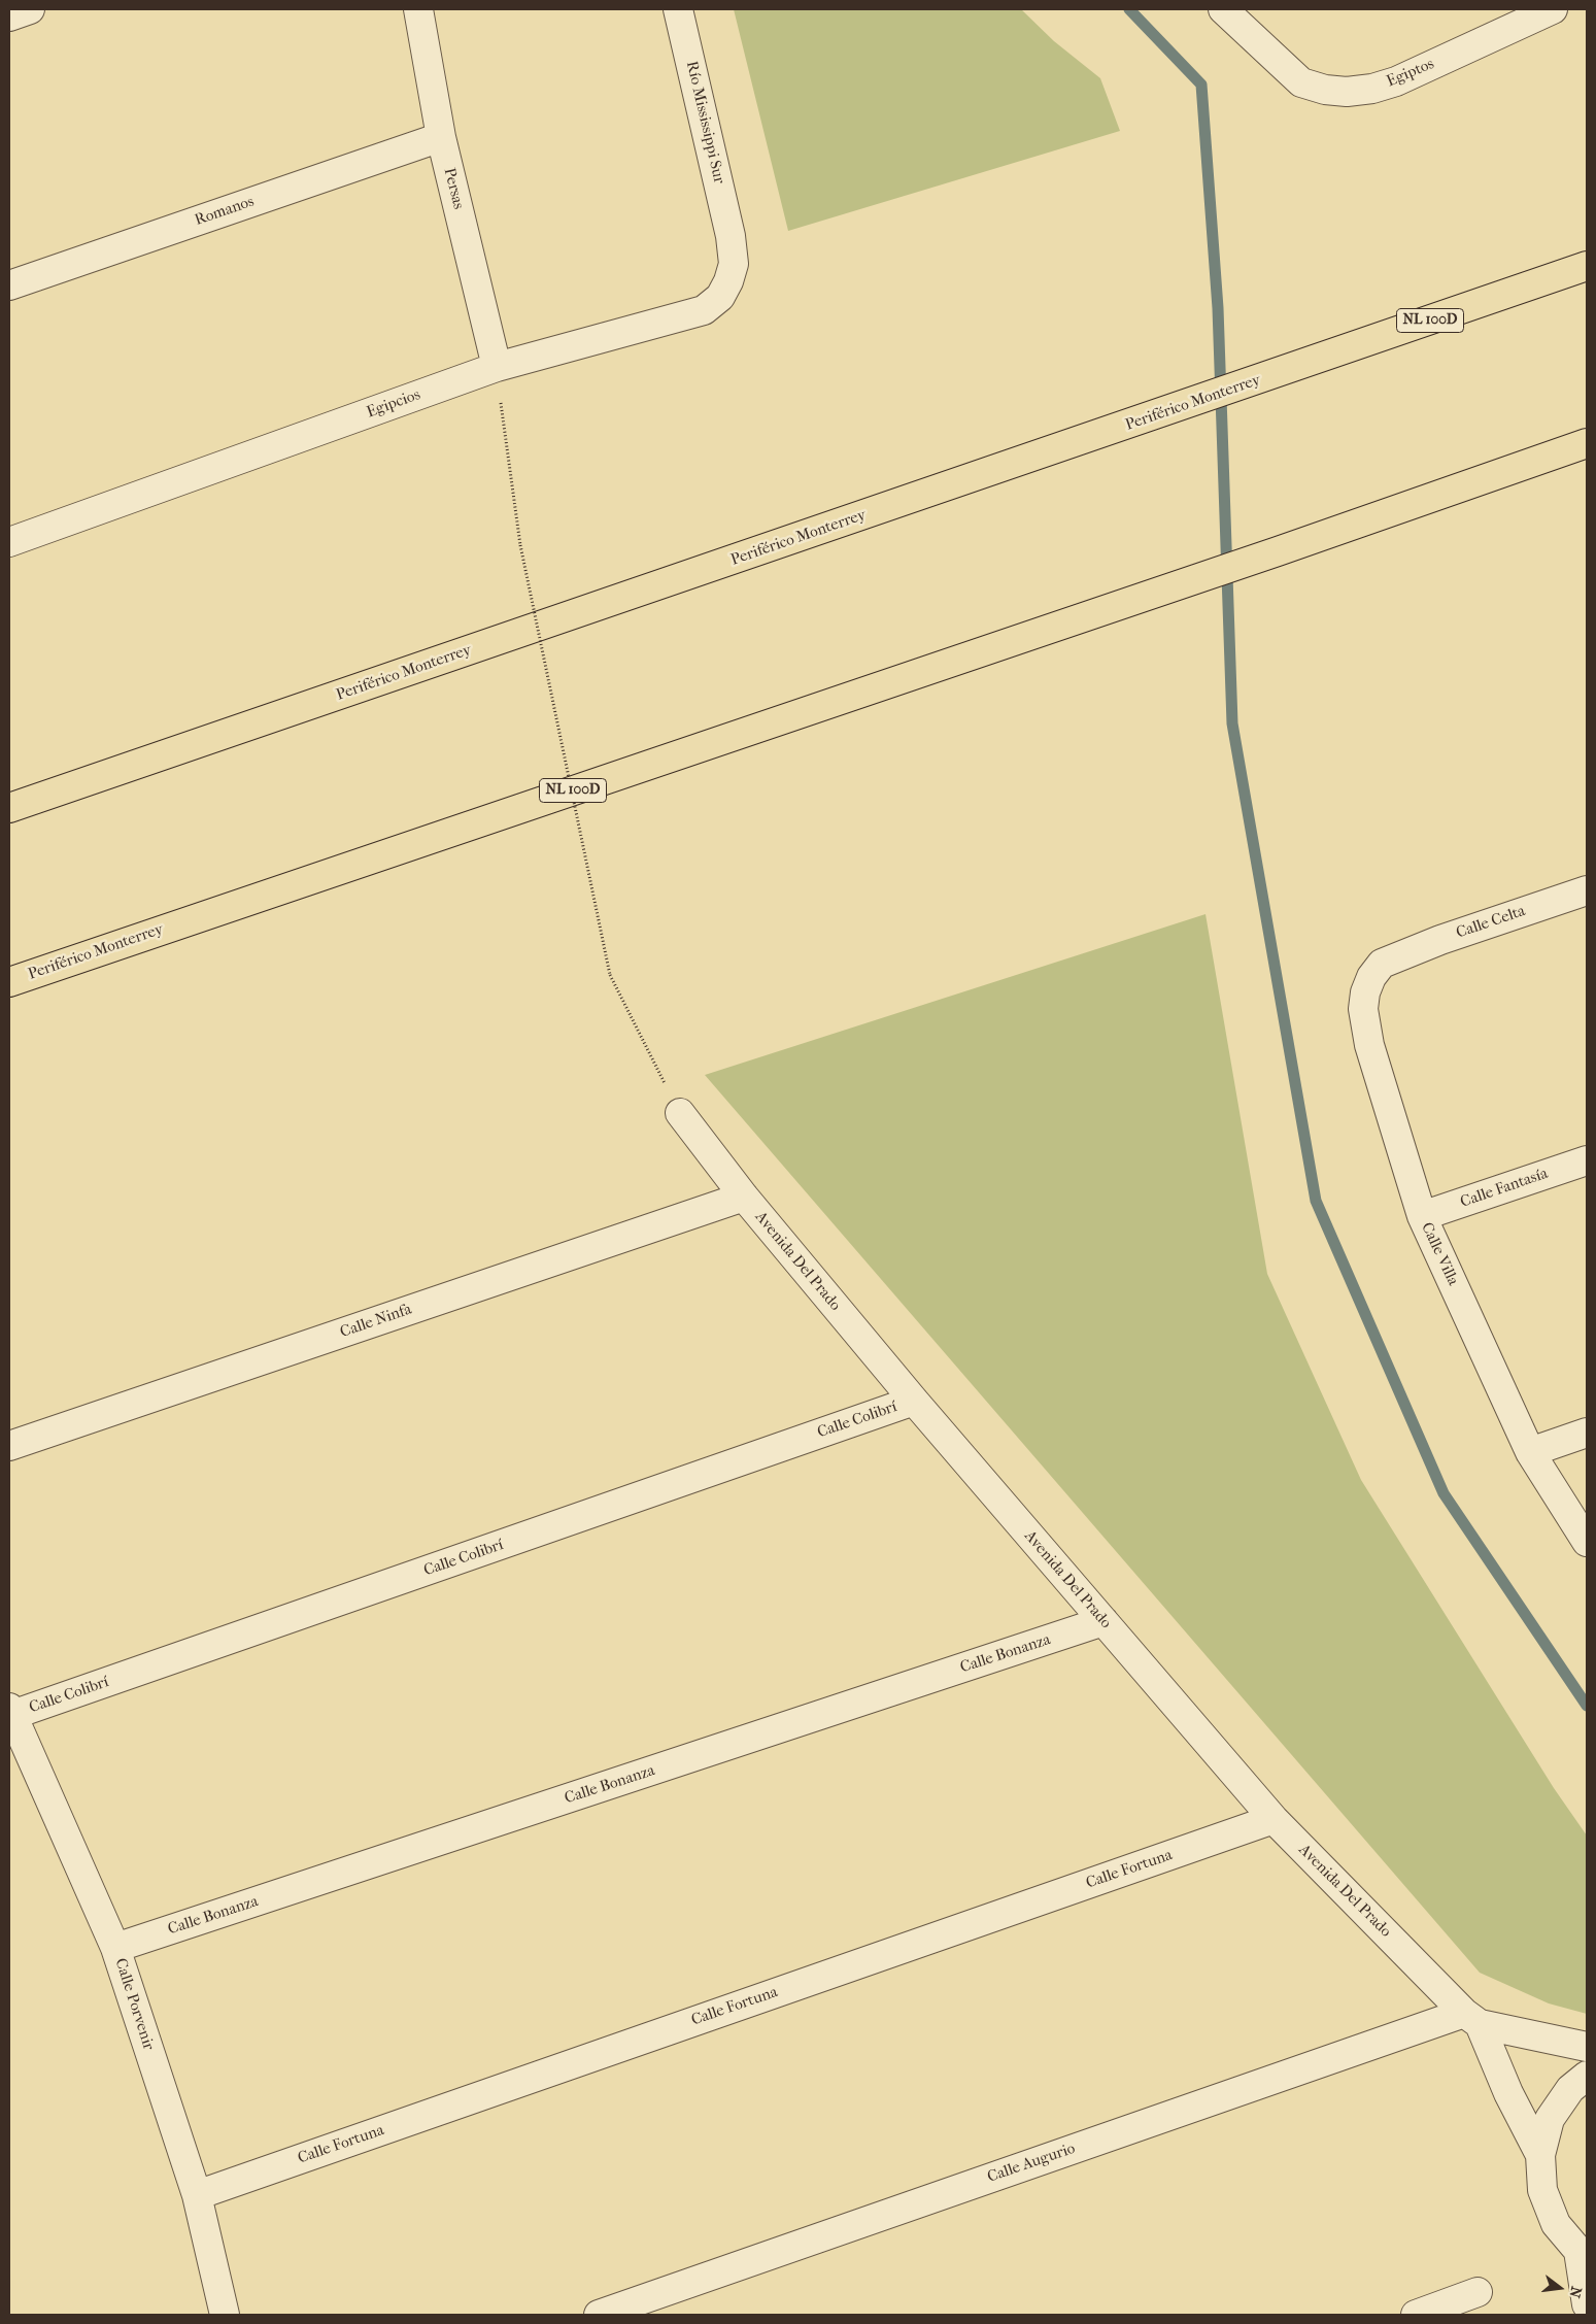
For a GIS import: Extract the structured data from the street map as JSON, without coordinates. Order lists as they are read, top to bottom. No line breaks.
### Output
{"streets":{"highway":["NL 100D","Periférico Monterrey"],"street":["Egiptos","Río Mississippi Sur","Persas","Romanos","Egipcios","Calle Celta","Calle Fantasía","Calle Villa","Avenida Del Prado","Calle Ninfa","Calle Colibrí","Calle Bonanza","Calle Fortuna","Calle Porvenir","Calle Augurio"]},"crossings":[["Río Mississippi Sur","Egipcios"],["Persas","Romanos"],["Persas","Egipcios"],["Calle Celta","Calle Villa"],["Calle Fantasía","Calle Villa"],["Avenida Del Prado","Calle Ninfa"],["Avenida Del Prado","Calle Colibrí"],["Avenida Del Prado","Calle Bonanza"],["Avenida Del Prado","Calle Fortuna"],["Avenida Del Prado","Calle Augurio"],["Calle Colibrí","Calle Porvenir"],["Calle Bonanza","Calle Porvenir"],["Calle Fortuna","Calle Porvenir"]],"north":"right"}
